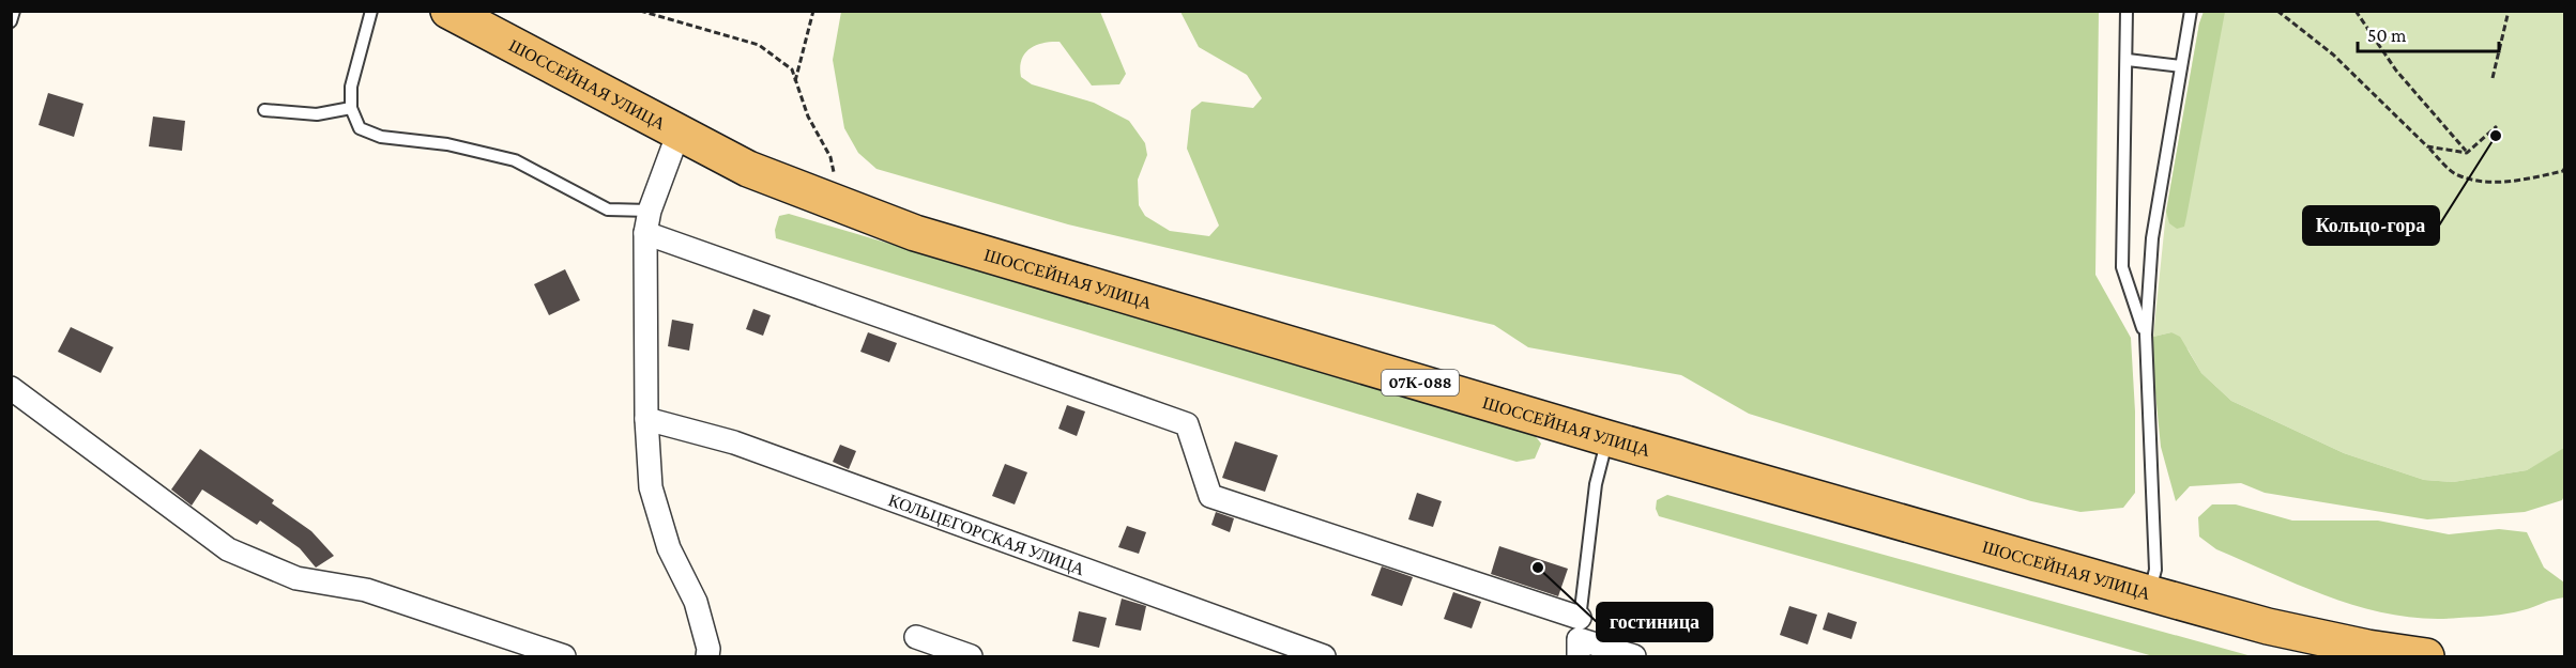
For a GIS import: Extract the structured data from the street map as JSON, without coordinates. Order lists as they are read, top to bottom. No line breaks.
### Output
{"streets":{"main road":["ШОССЕЙНАЯ УЛИЦА","07К-088"],"street":["КОЛЬЦЕГОРСКАЯ УЛИЦА"]},"places":["Кольцо-гора","гостиница"],"scale_bar":"50 m"}
